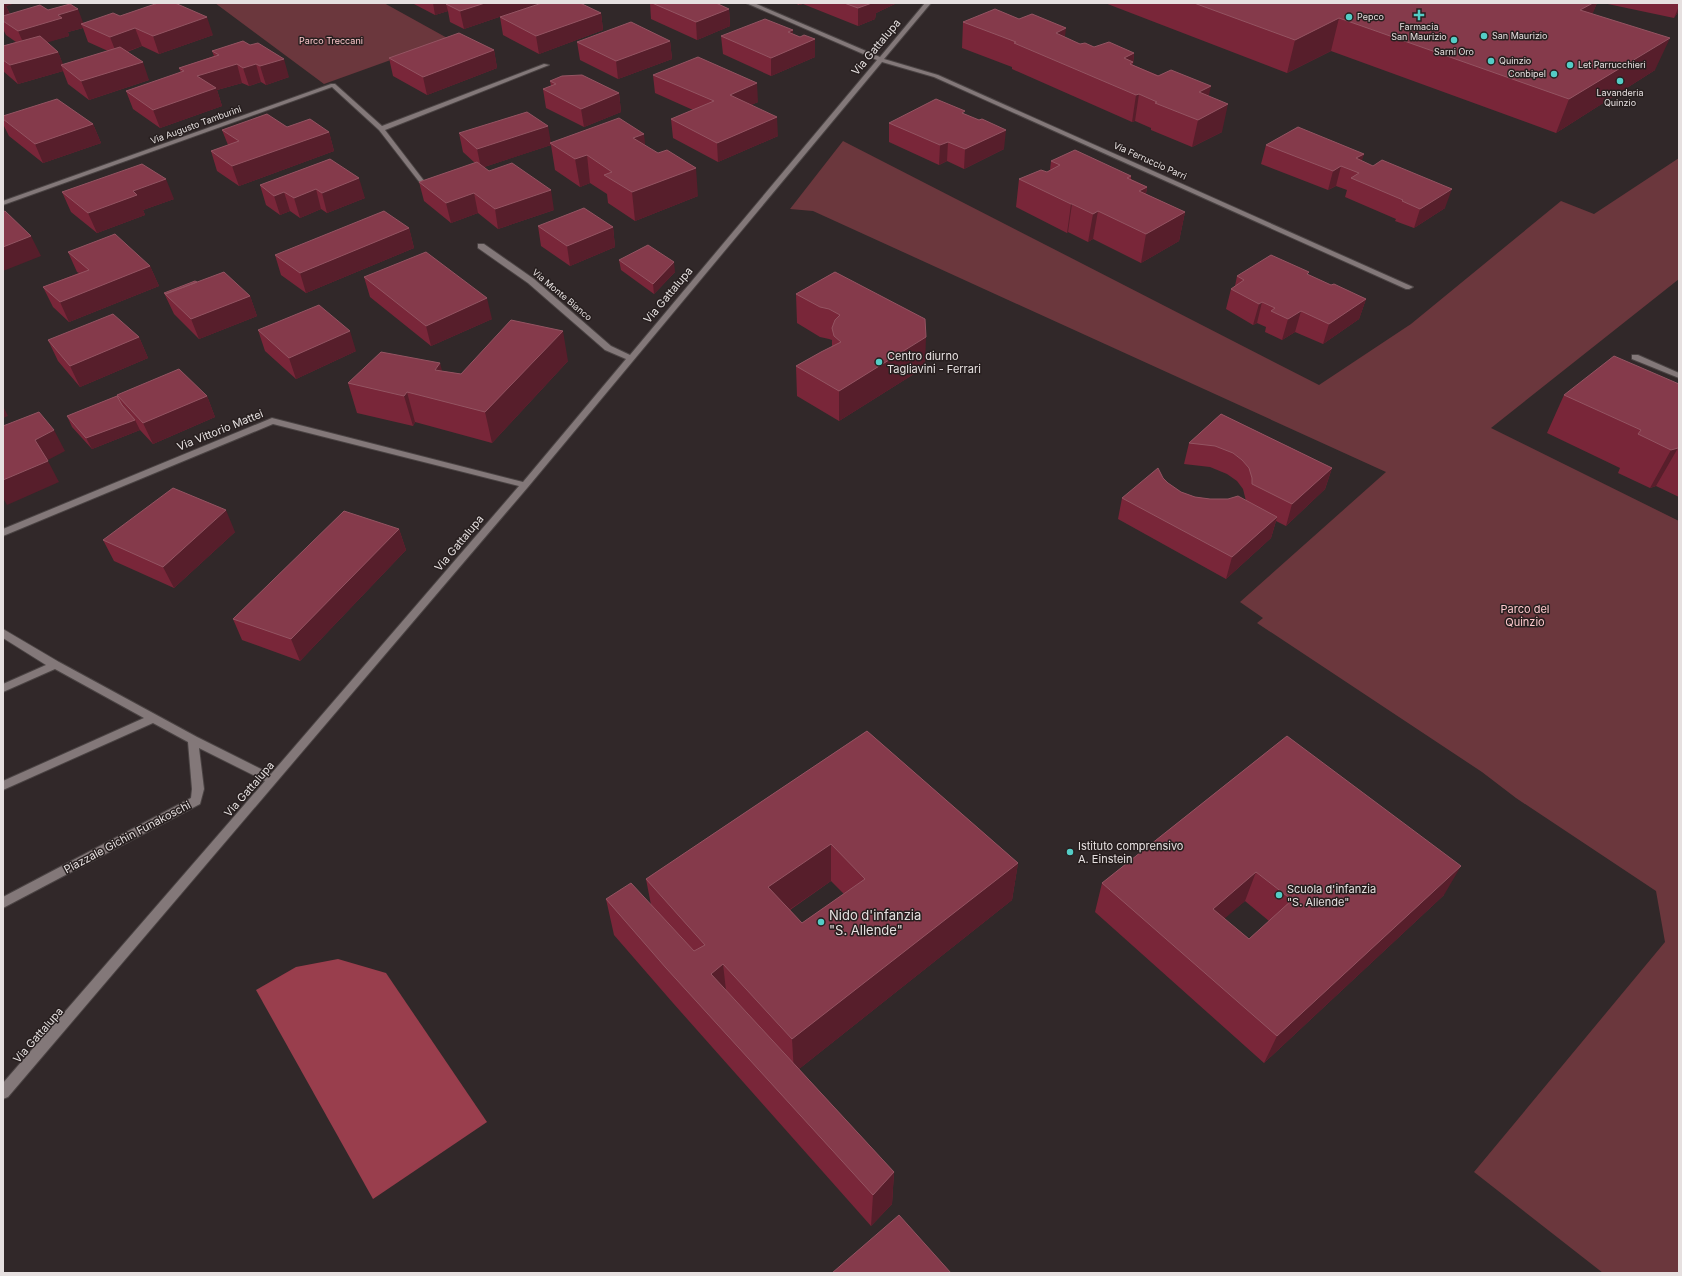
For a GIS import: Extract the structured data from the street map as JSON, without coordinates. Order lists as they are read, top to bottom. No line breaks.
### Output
{"streets":{"street":["Via Gattalupa","Via Augusto Tamburini","Via Ferruccio Parri","Via Monte Bianco","Via Vittorio Mattei","Piazzale Gichin Funakoschi"]},"crossings":[["Via Gattalupa","Via Ferruccio Parri"],["Via Gattalupa","Via Monte Bianco"],["Via Gattalupa","Via Vittorio Mattei"]],"parks":["Parco Treccani","Parco del Quinzio"],"places":{"health":["Farmacia San Maurizio"],"other":["Pepco","San Maurizio","Sarni Oro","Quinzio","Let Parrucchieri","Conbipel","Lavanderia Quinzio","Centro diurno Tagliavini - Ferrari","Istituto comprensivo A. Einstein","Scuola d'infanzia \"S. Allende\"","Nido d'infanzia \"S. Allende\""]}}
